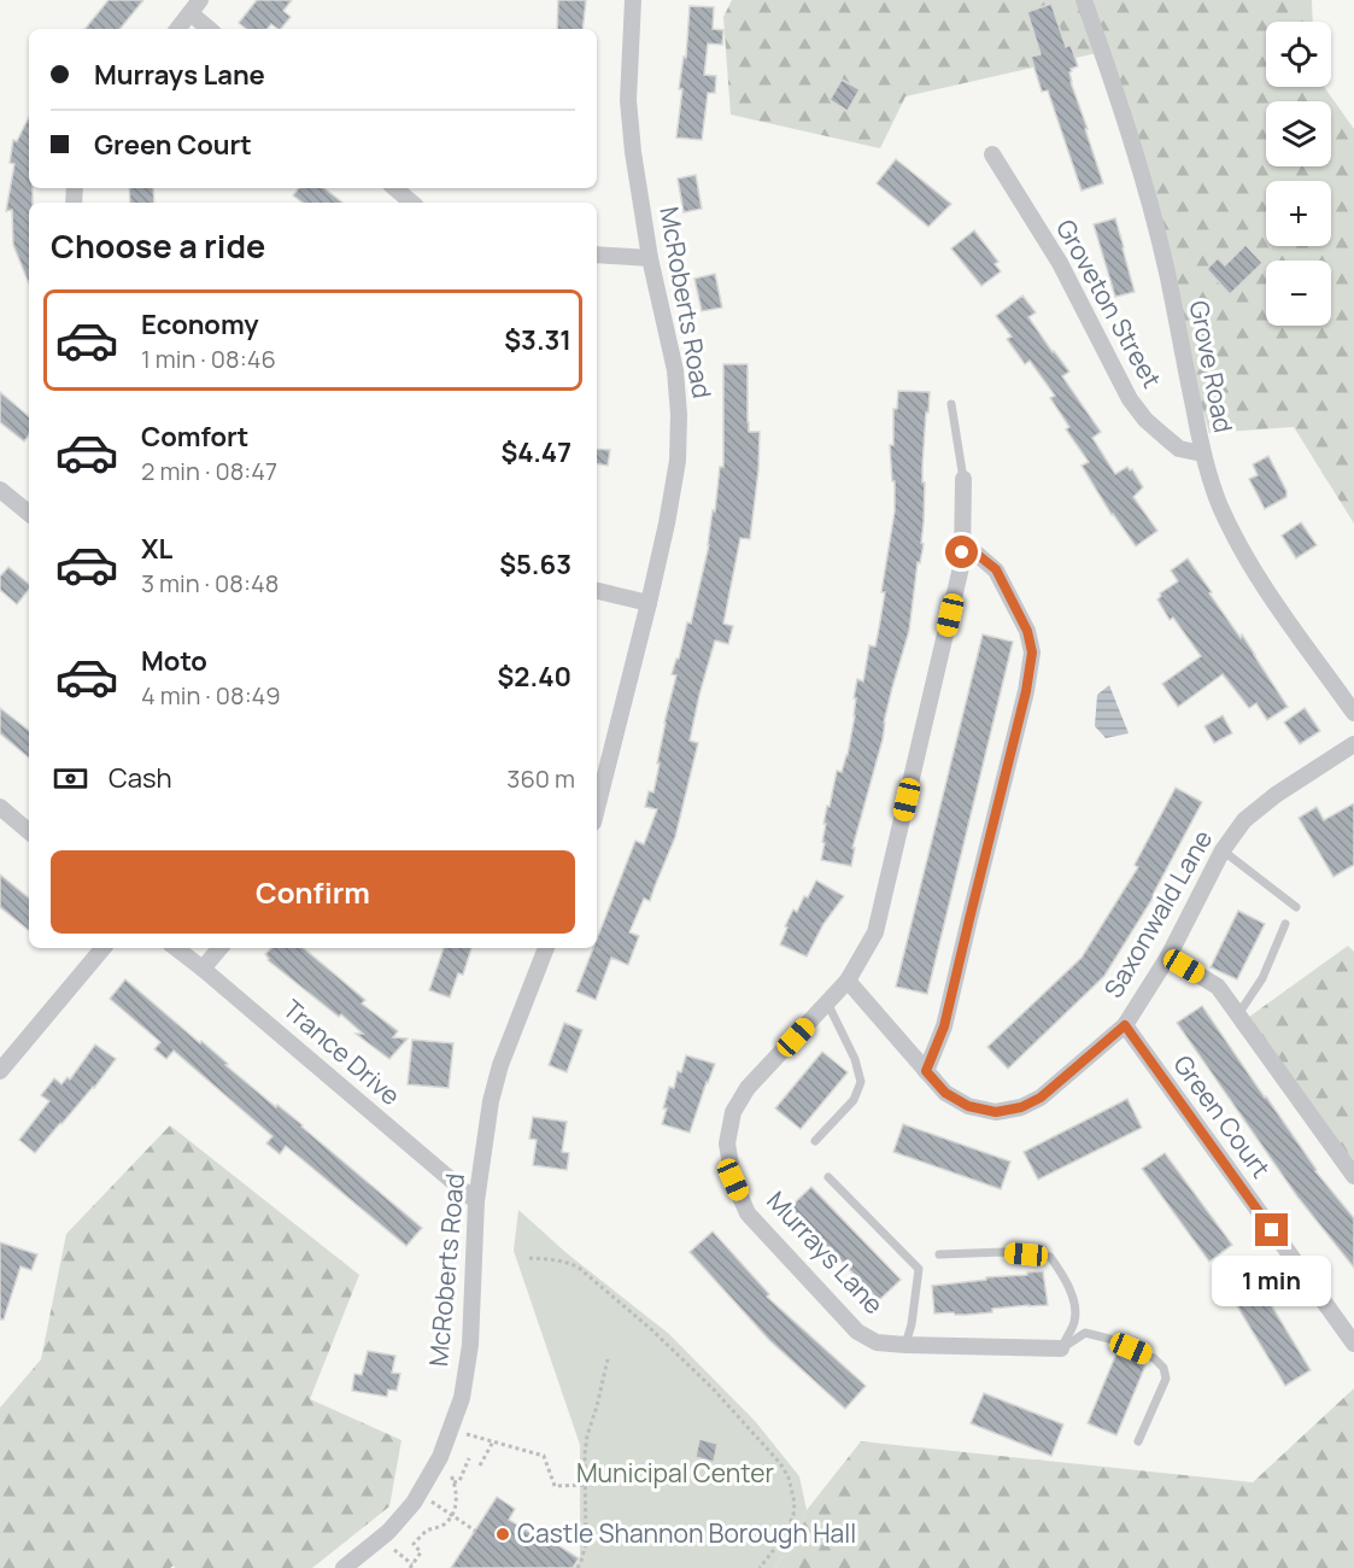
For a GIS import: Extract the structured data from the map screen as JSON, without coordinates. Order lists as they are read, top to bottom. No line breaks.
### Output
{"streets":{"street":["McRoberts Road","Groveton Street","Grove Road","Saxonwald Lane","Trance Drive","Green Court","Murrays Lane"]},"crossings":[["McRoberts Road","Trance Drive"],["Groveton Street","Grove Road"],["Saxonwald Lane","Green Court"],["Saxonwald Lane","Murrays Lane"]],"parks":["Municipal Center"],"places":["Castle Shannon Borough Hall"],"page":{"map_buttons":["+","−"],"banner":["Murrays Lane","Green Court"],"heading":"Choose a ride","list":[{"name":"Economy","note":"1 min · 08:46","value":"$3.31"},{"name":"Comfort","note":"2 min · 08:47","value":"$4.47"},{"name":"XL","note":"3 min · 08:48","value":"$5.63"},{"name":"Moto","note":"4 min · 08:49","value":"$2.40"}],"pay":["Cash","360 m"],"buttons":"Confirm","bubble":"1 min"}}
